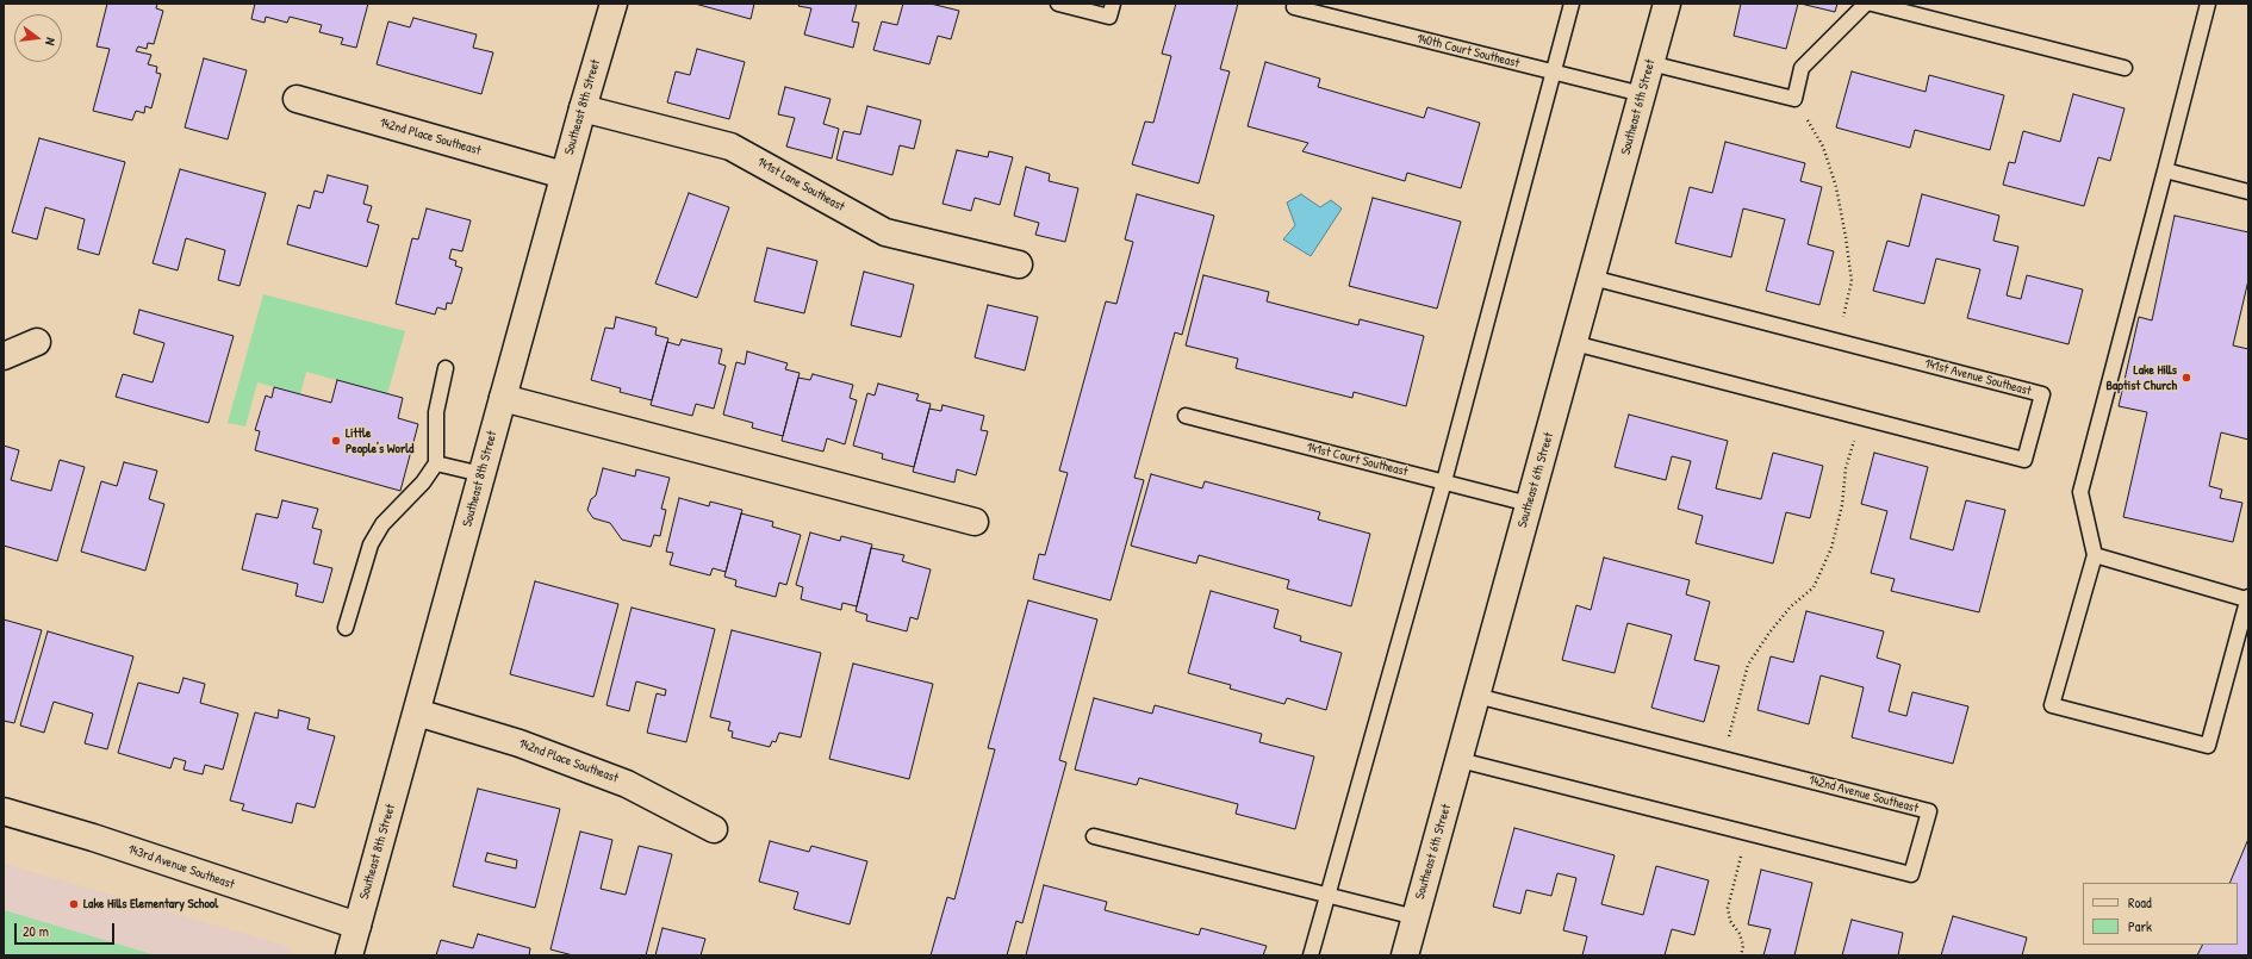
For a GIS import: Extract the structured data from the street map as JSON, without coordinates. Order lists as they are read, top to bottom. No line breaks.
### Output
{"streets":{"street":["Southeast 8th Street","Southeast 6th Street","142nd Place Southeast","141st Lane Southeast","143rd Avenue Southeast"],"lane":["140th Court Southeast","141st Avenue Southeast","141st Court Southeast","142nd Avenue Southeast"]},"crossings":[["140th Court Southeast","Southeast 6th Street"],["Southeast 8th Street","142nd Place Southeast"],["Southeast 8th Street","141st Lane Southeast"],["Southeast 8th Street","143rd Avenue Southeast"],["Southeast 6th Street","141st Avenue Southeast"],["Southeast 6th Street","141st Court Southeast"],["Southeast 6th Street","142nd Avenue Southeast"]],"places":["Lake Hills Baptist Church","Little People's World","Lake Hills Elementary School"],"legend":["Road","Park"],"scale_bar":"20 m","north":"right"}
